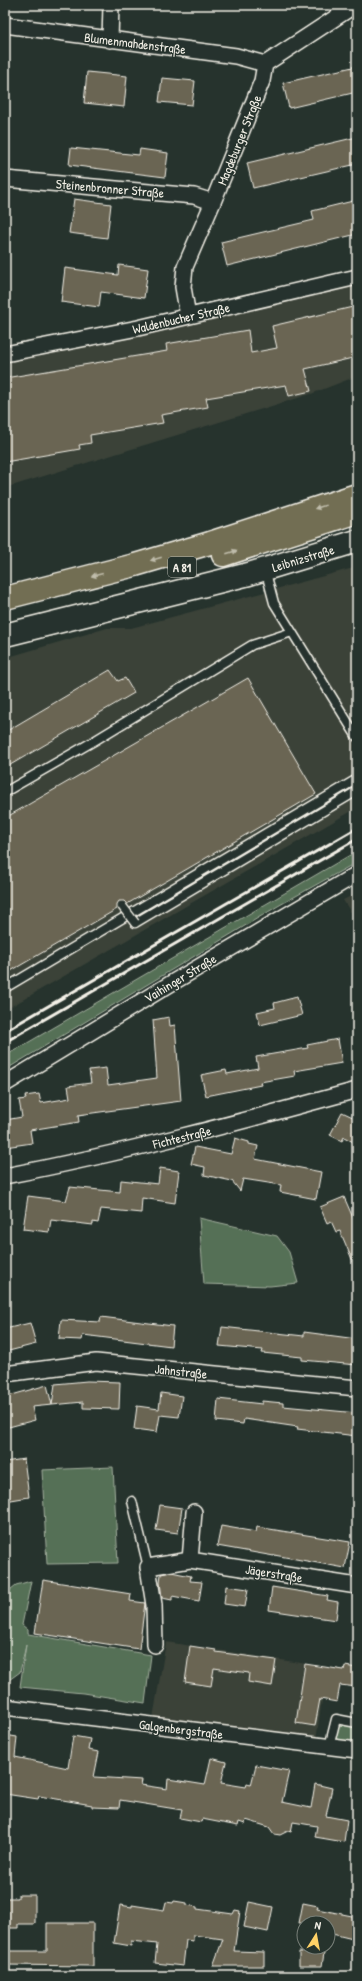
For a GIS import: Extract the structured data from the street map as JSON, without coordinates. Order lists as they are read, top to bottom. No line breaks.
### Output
{"streets":{"highway":["A 81"],"street":["Blumenmahdenstraße","Magdeburger Straße","Steinenbronner Straße","Waldenbucher Straße","Leibnizstraße","Vaihinger Straße","Fichtestraße","Jahnstraße","Jägerstraße","Galgenbergstraße"]},"crossings":[["Blumenmahdenstraße","Magdeburger Straße"],["Magdeburger Straße","Steinenbronner Straße"],["Magdeburger Straße","Waldenbucher Straße"]],"north":"top"}
